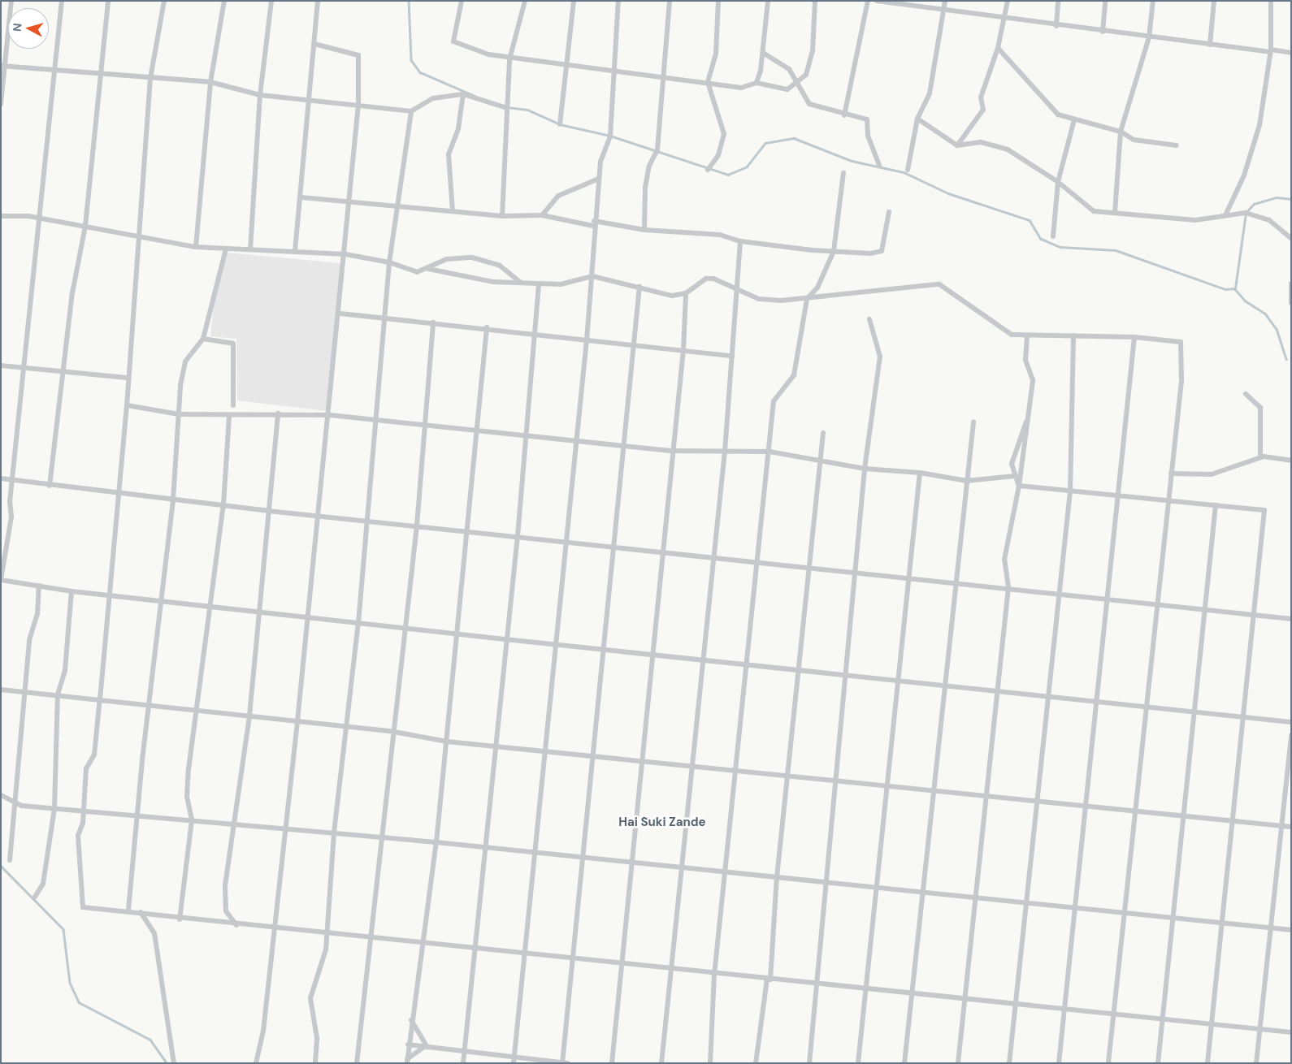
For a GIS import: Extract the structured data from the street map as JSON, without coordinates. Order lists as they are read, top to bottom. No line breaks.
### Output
{"districts":["Hai Suki Zande"],"north":"left"}
